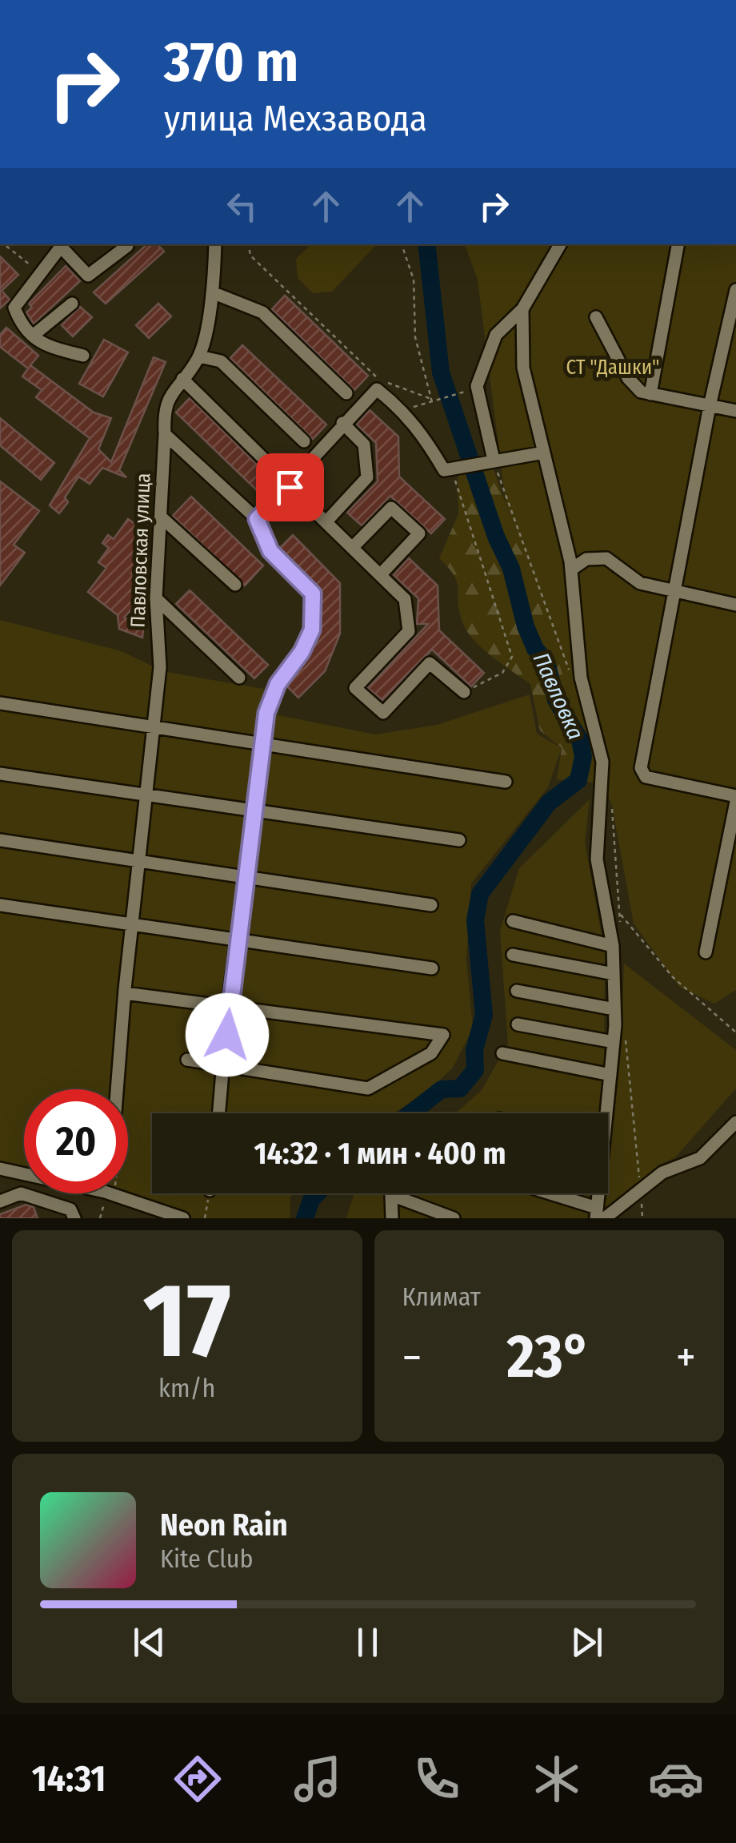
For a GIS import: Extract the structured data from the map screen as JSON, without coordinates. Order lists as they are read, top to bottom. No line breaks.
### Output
{"streets":{"street":["Павловская улица"]},"water":["Павловка"],"parks":["СТ \"Дашки\""],"page":{"turn":["370 m","улица Мехзавода"],"limit":"20","trip":"14:32 · 1 мин · 400 m","tile":[["17","km/h"],"Климат"],"heat":["−","23°","+"],"song":["Neon Rain","Kite Club"],"tabs":"14:31"}}
